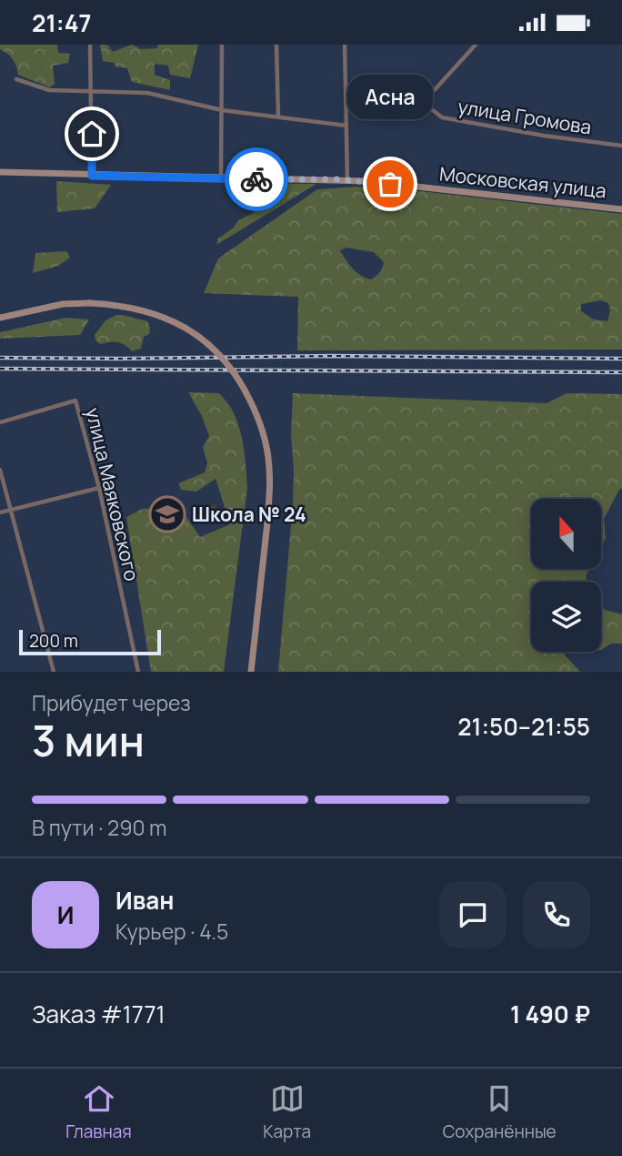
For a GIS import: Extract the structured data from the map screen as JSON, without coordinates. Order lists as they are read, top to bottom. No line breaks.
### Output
{"streets":{"street":["улица Громова","Московская улица","улица Маяковского"]},"places":{"other":["Асна"],"school or university":["Школа № 24"]},"scale_bar":"200 m","north":"top","page":{"status":"21:47","bubble":"Асна","scale":"200 m","heading":["3 мин","Прибудет через","21:50–21:55"],"panel":["Иван","Курьер · 4.5","Заказ #1771","1 490 ₽"],"bar":"В пути · 290 m","round":"И","tabs":["Главная","Карта","Сохранённые"]}}
